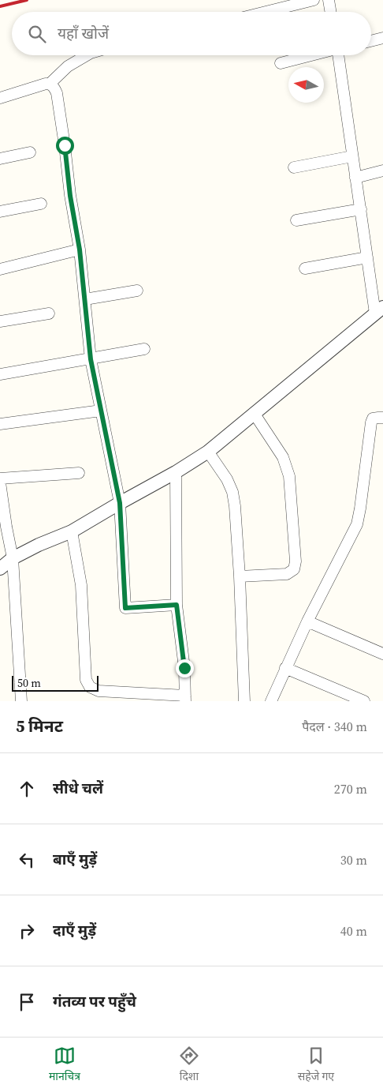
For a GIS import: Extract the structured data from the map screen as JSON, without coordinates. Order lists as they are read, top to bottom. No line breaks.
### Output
{"scale_bar":"50 m","north":"left","page":{"search":"यहाँ खोजें","scale":"50 m","heading":["5 मिनट","पैदल · 340 m"],"list":[["सीधे चलें","270 m"],["बाएँ मुड़ें","30 m"],["दाएँ मुड़ें","40 m"],"गंतव्य पर पहुँचे"],"nav":["मानचित्र","दिशा","सहेजे गए"]}}
